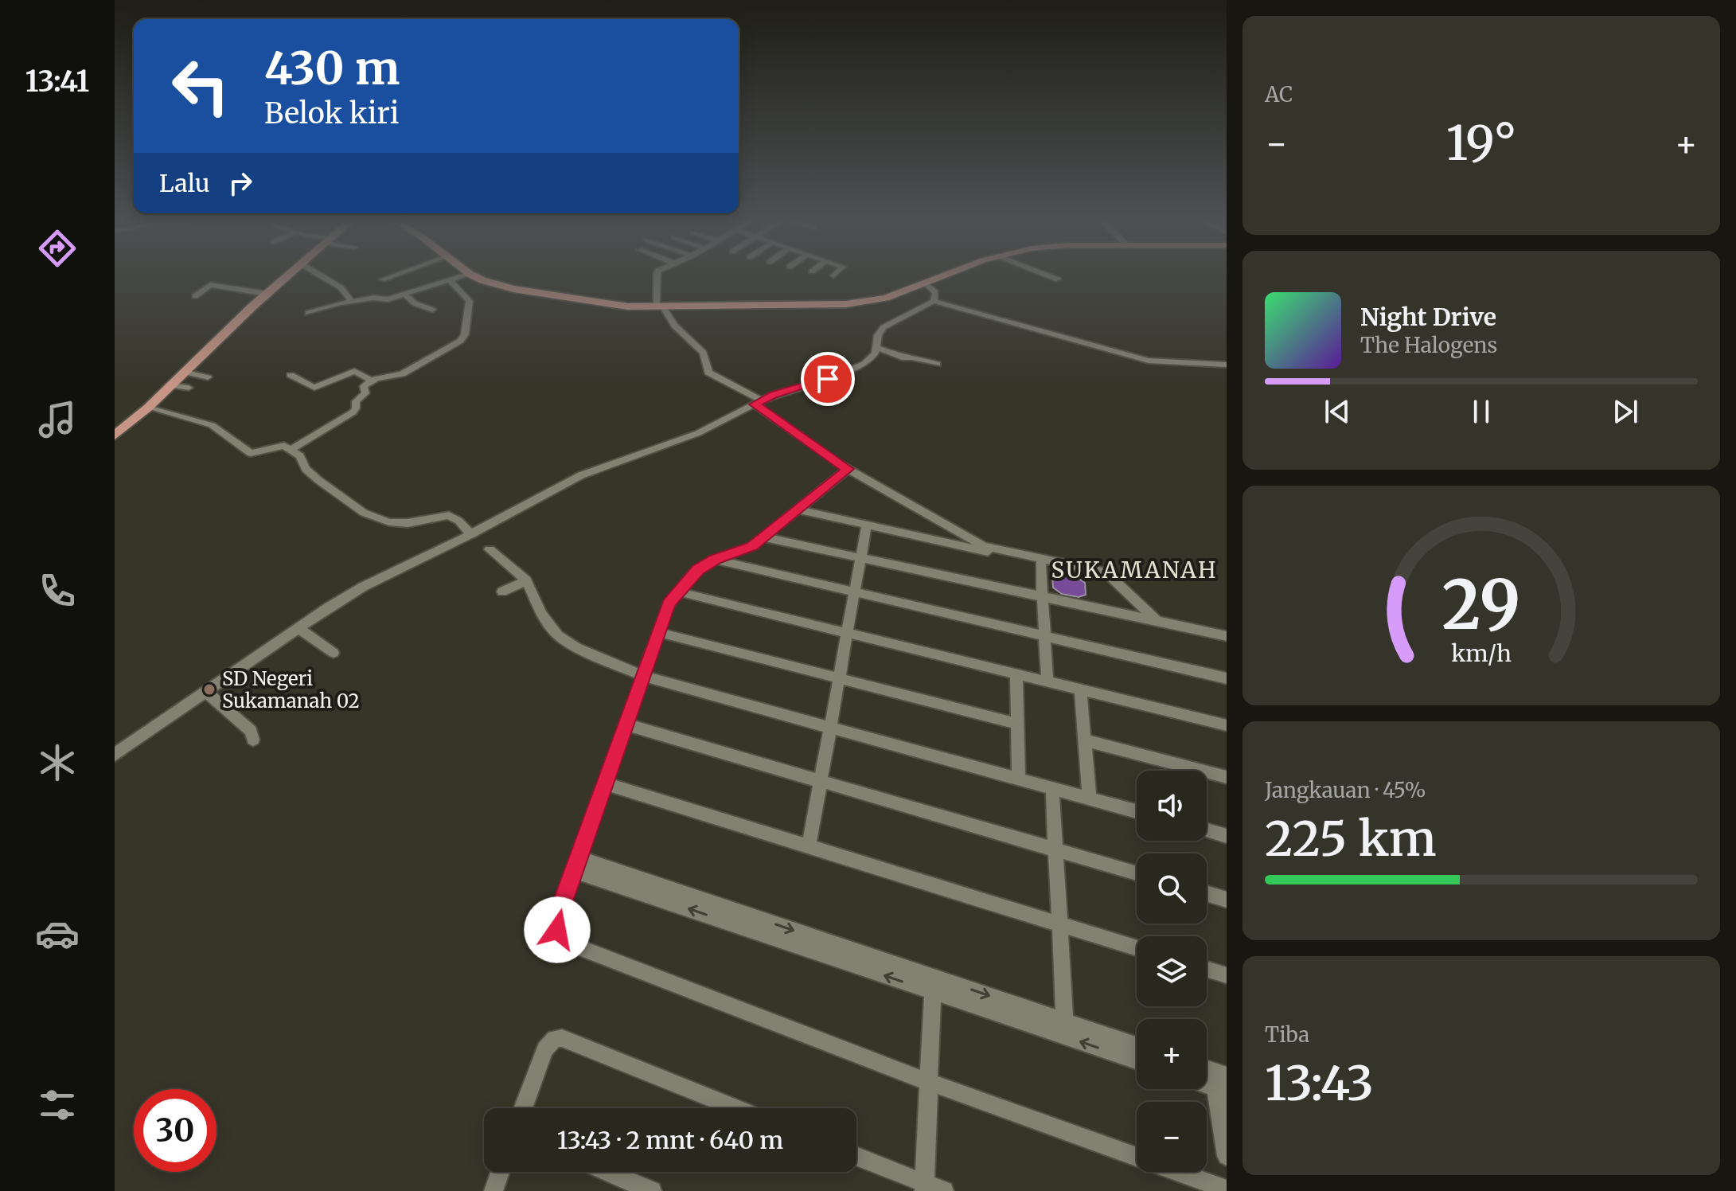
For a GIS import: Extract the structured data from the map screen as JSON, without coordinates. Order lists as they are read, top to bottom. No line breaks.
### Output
{"districts":["SUKAMANAH"],"places":["SD Negeri Sukamanah 02"],"page":{"tabs":"13:41","tile":["AC",["Jangkauan · 45%","225 km"],["Tiba","13:43"]],"turn":["430 m","Belok kiri"],"heat":["−","19°","+"],"then":"Lalu","song":["Night Drive","The Halogens"],"map_buttons":["+","−"],"limit":"30","trip":"13:43 · 2 mnt · 640 m","gauge":["29","km/h"]}}
